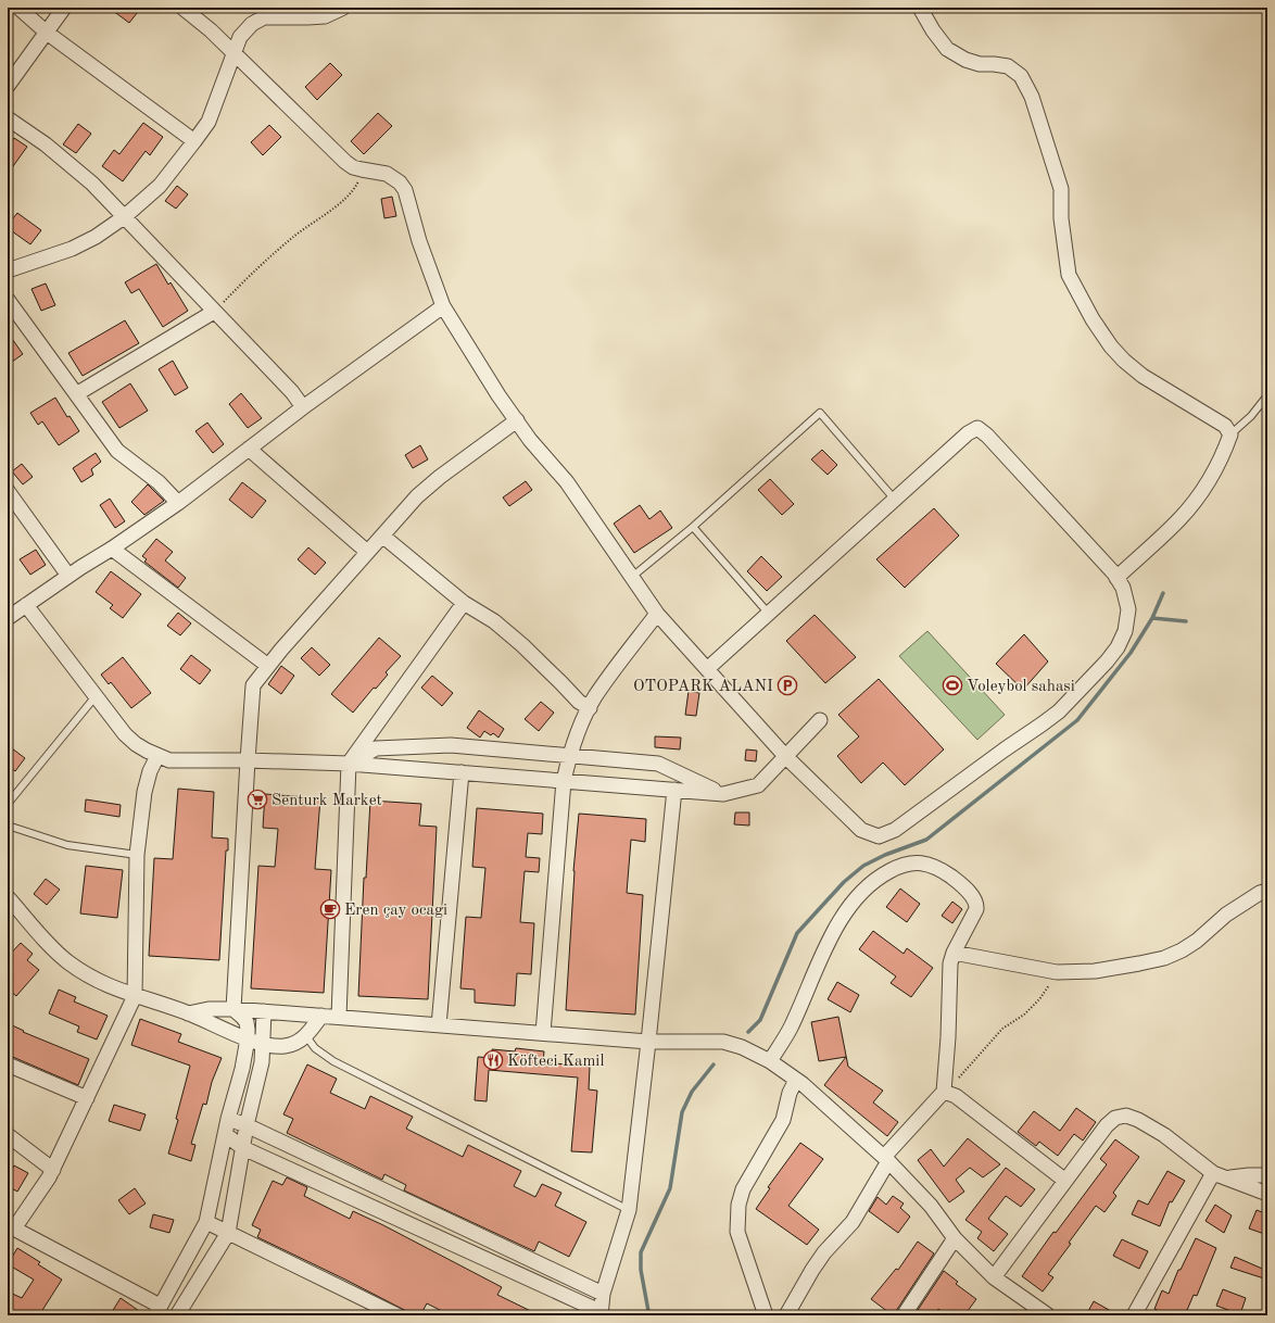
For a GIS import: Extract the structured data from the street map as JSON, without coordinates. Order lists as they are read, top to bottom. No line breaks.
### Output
{"places":{"parking":["OTOPARK ALANI"],"sports":["Voleybol sahasi"],"supermarket":["Senturk Market"],"cafe":["Eren çay ocagi"],"restaurant":["Köfteci Kamil"]}}
